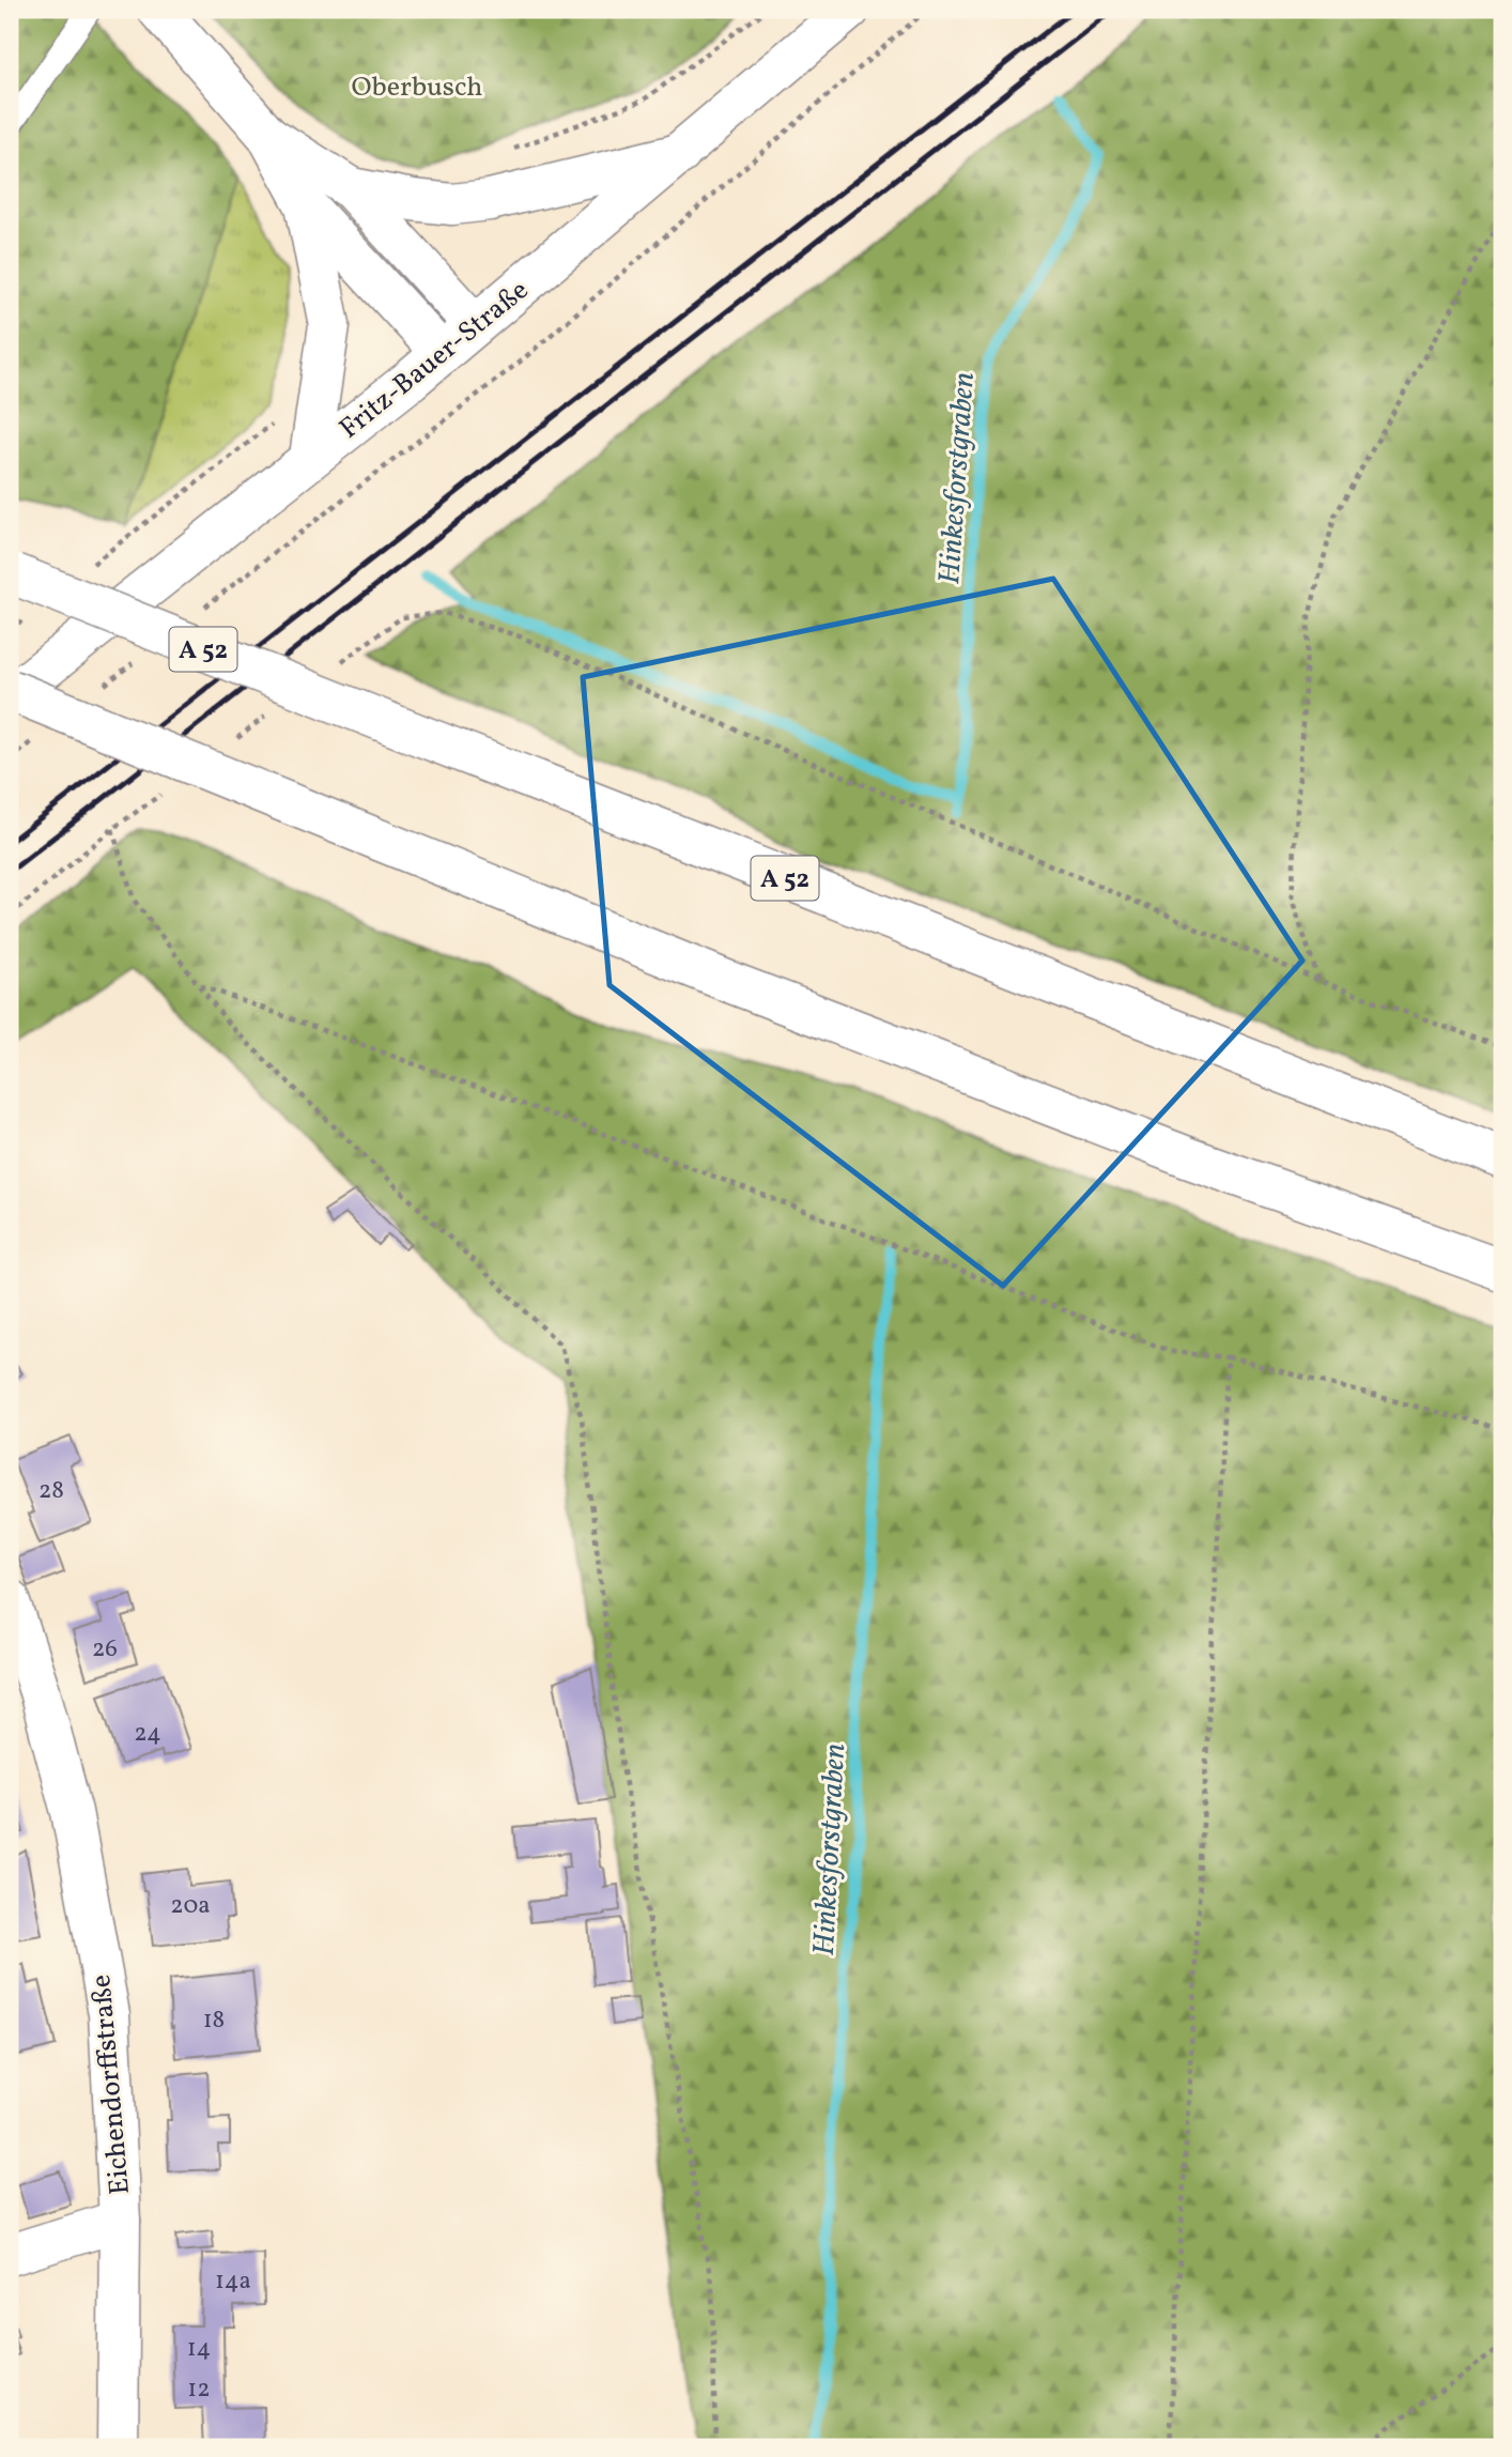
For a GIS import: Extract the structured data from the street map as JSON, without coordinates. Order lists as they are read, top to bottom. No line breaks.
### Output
{"streets":{"main road":["Fritz-Bauer-Straße","A 52","Eichendorffstraße"]},"water":["Hinkesforstgraben"],"parks":["Oberbusch"],"house_numbers":["28","26","24","20a","18","14a","14","12"]}
